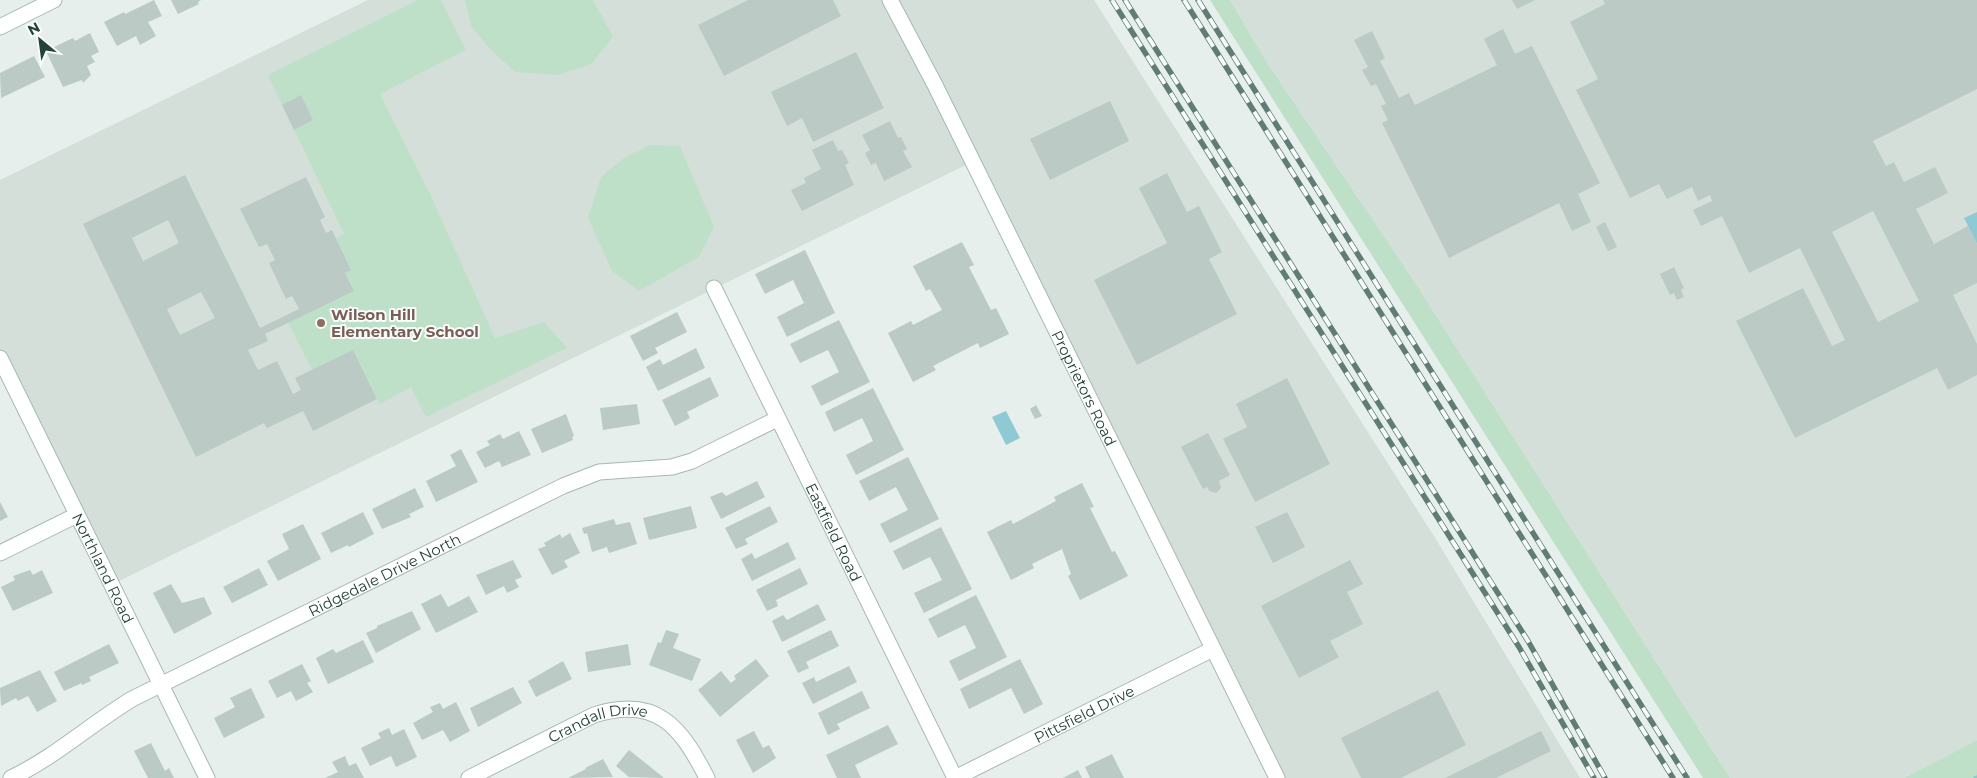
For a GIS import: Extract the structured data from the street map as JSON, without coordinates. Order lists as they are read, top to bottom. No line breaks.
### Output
{"streets":{"street":["Proprietors Road","Eastfield Road","Northland Road","Ridgedale Drive North","Pittsfield Drive","Crandall Drive"]},"crossings":[["Proprietors Road","Pittsfield Drive"],["Eastfield Road","Ridgedale Drive North"],["Eastfield Road","Pittsfield Drive"],["Northland Road","Ridgedale Drive North"]],"places":["Wilson Hill Elementary School"],"north":"top left"}
